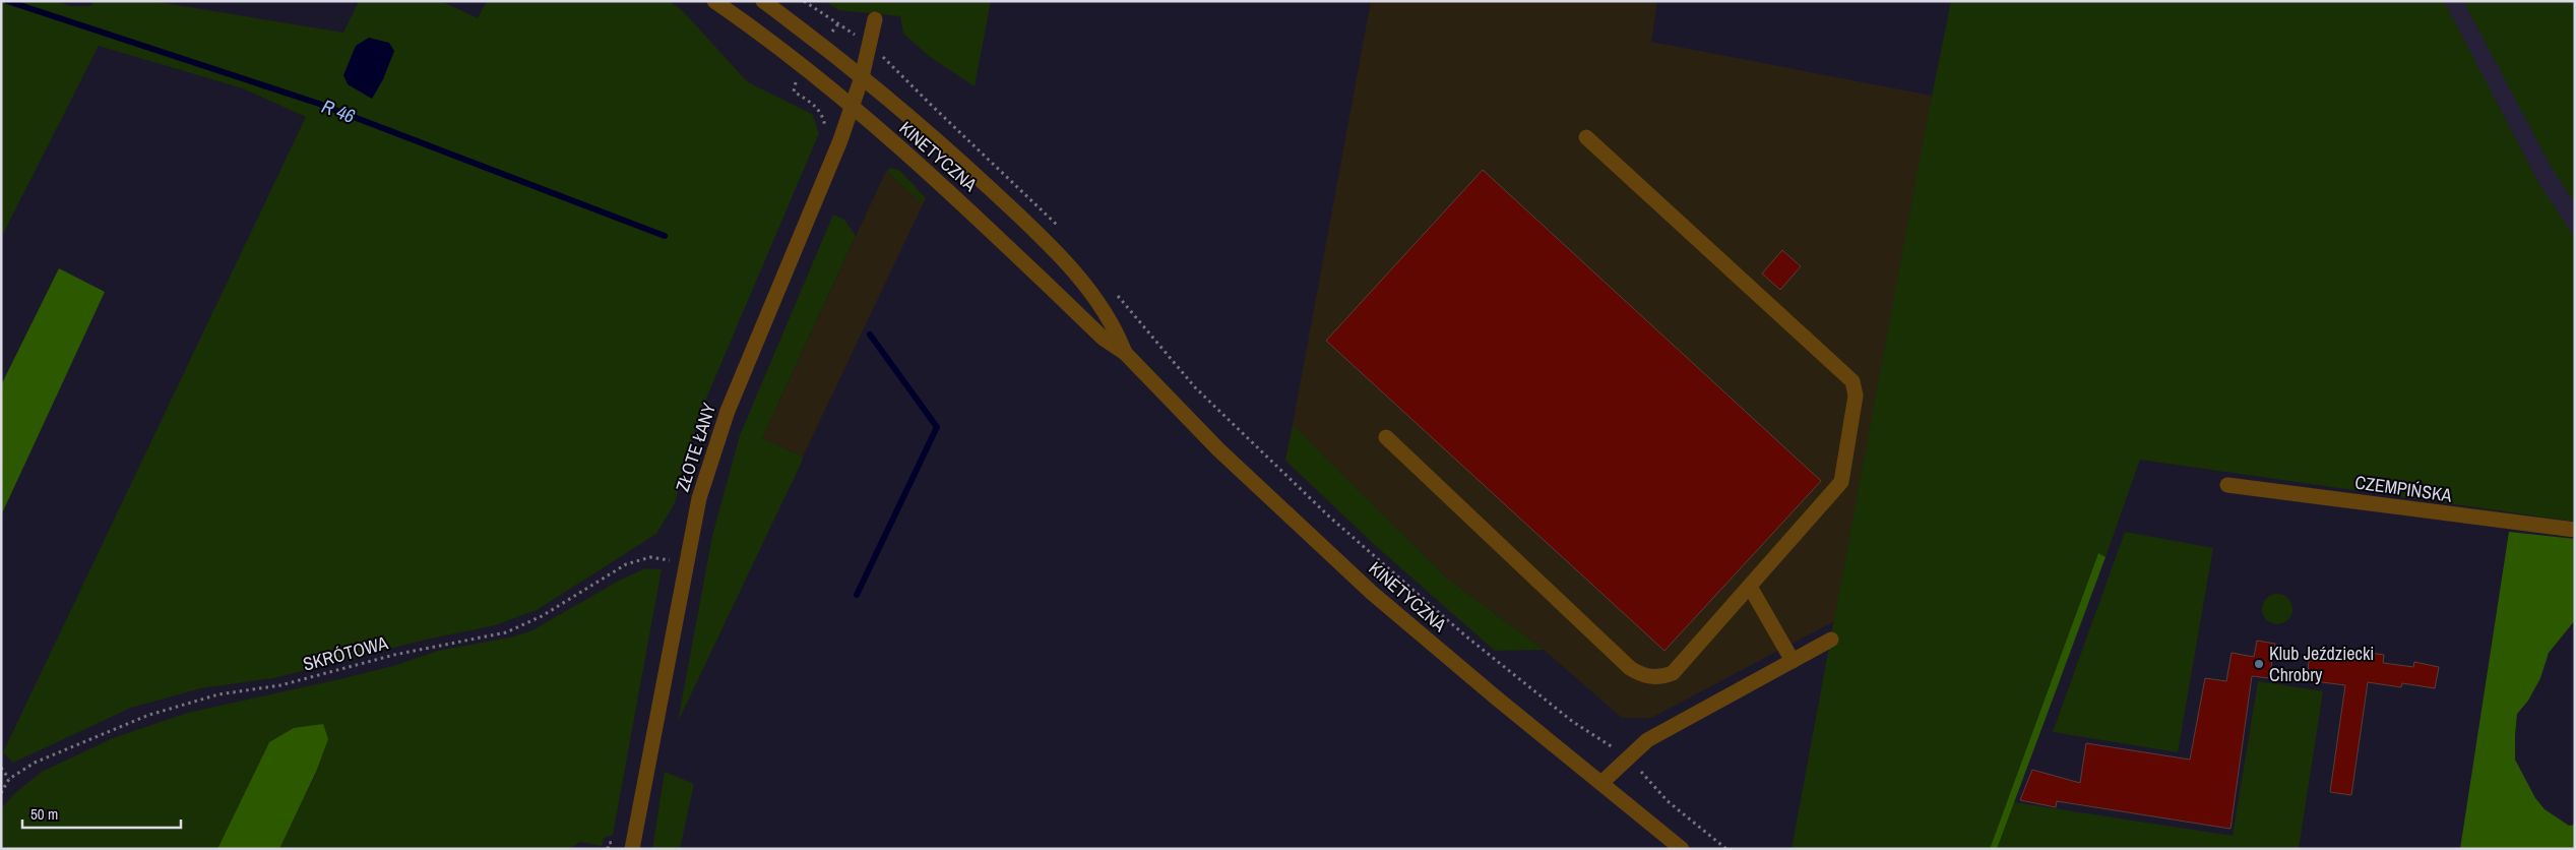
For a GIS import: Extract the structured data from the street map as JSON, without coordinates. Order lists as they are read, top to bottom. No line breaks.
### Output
{"streets":{"street":["KINETYCZNA","ZŁOTE ŁANY","CZEMPIŃSKA"],"path":["SKRÓTOWA"]},"crossings":[["KINETYCZNA","ZŁOTE ŁANY"],["ZŁOTE ŁANY","SKRÓTOWA"]],"water":["R 46"],"places":["Klub Jeździecki Chrobry"],"scale_bar":"50 m"}
